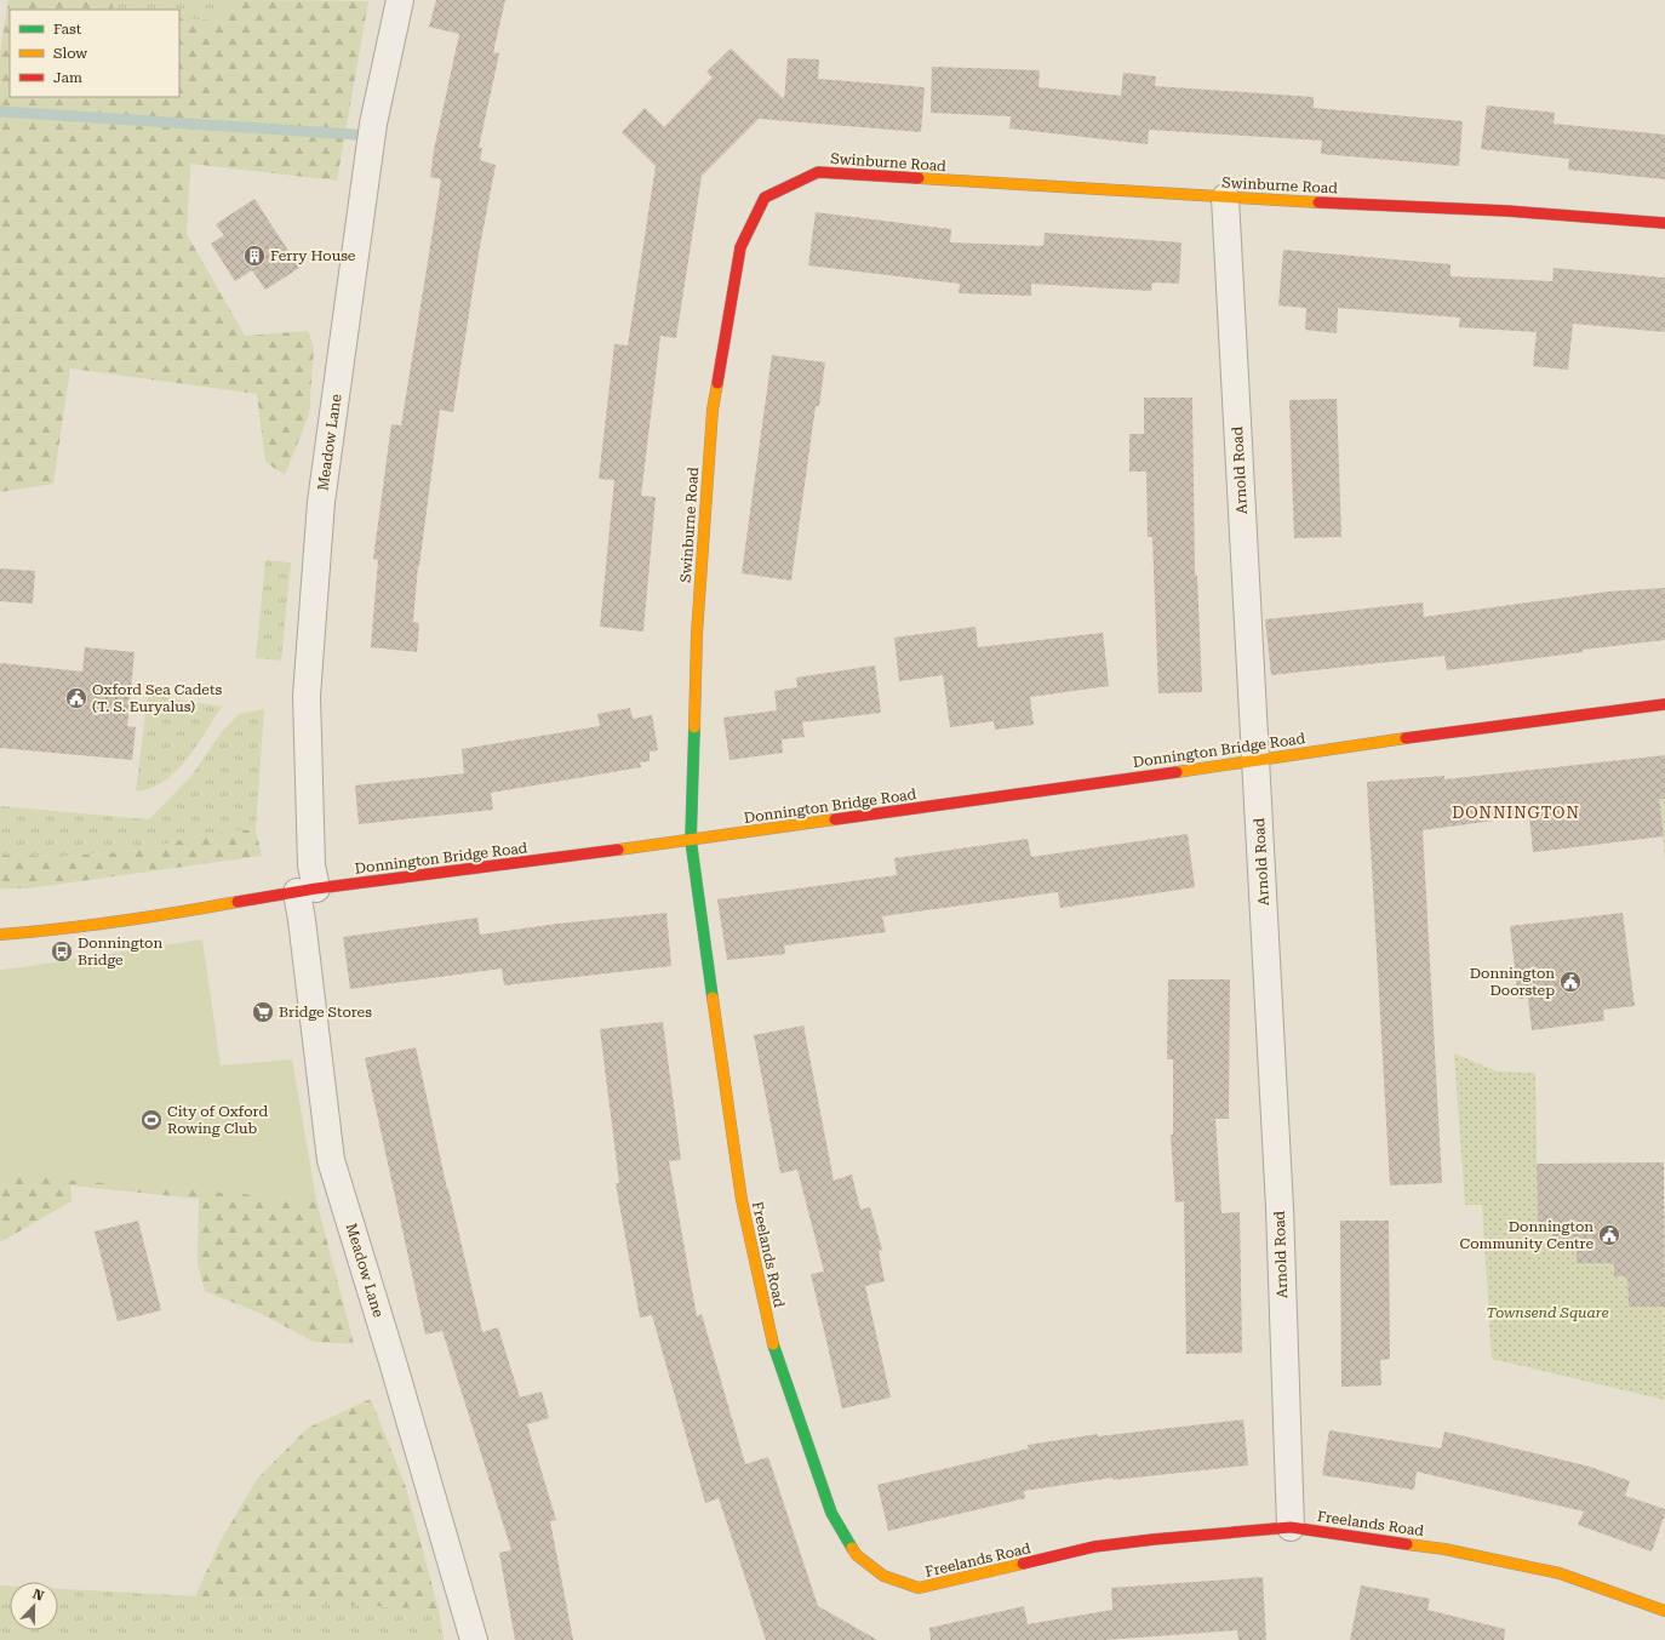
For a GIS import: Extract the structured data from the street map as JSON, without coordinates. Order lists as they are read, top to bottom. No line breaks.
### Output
{"streets":{"street":["Swinburne Road","Meadow Lane","Arnold Road","Donnington Bridge Road","Freelands Road"]},"crossings":[["Swinburne Road","Arnold Road"],["Swinburne Road","Donnington Bridge Road"],["Swinburne Road","Freelands Road"],["Meadow Lane","Donnington Bridge Road"],["Arnold Road","Donnington Bridge Road"],["Arnold Road","Freelands Road"],["Donnington Bridge Road","Freelands Road"]],"districts":["DONNINGTON"],"parks":["Townsend Square"],"places":{"building":["Ferry House"],"public building":["Oxford Sea Cadets (T. S. Euryalus)","Donnington Doorstep","Donnington Community Centre"],"bus stop":["Donnington Bridge"],"supermarket":["Bridge Stores"],"sports":["City of Oxford Rowing Club"]},"legend":["Fast","Slow","Jam"],"north":"top"}
